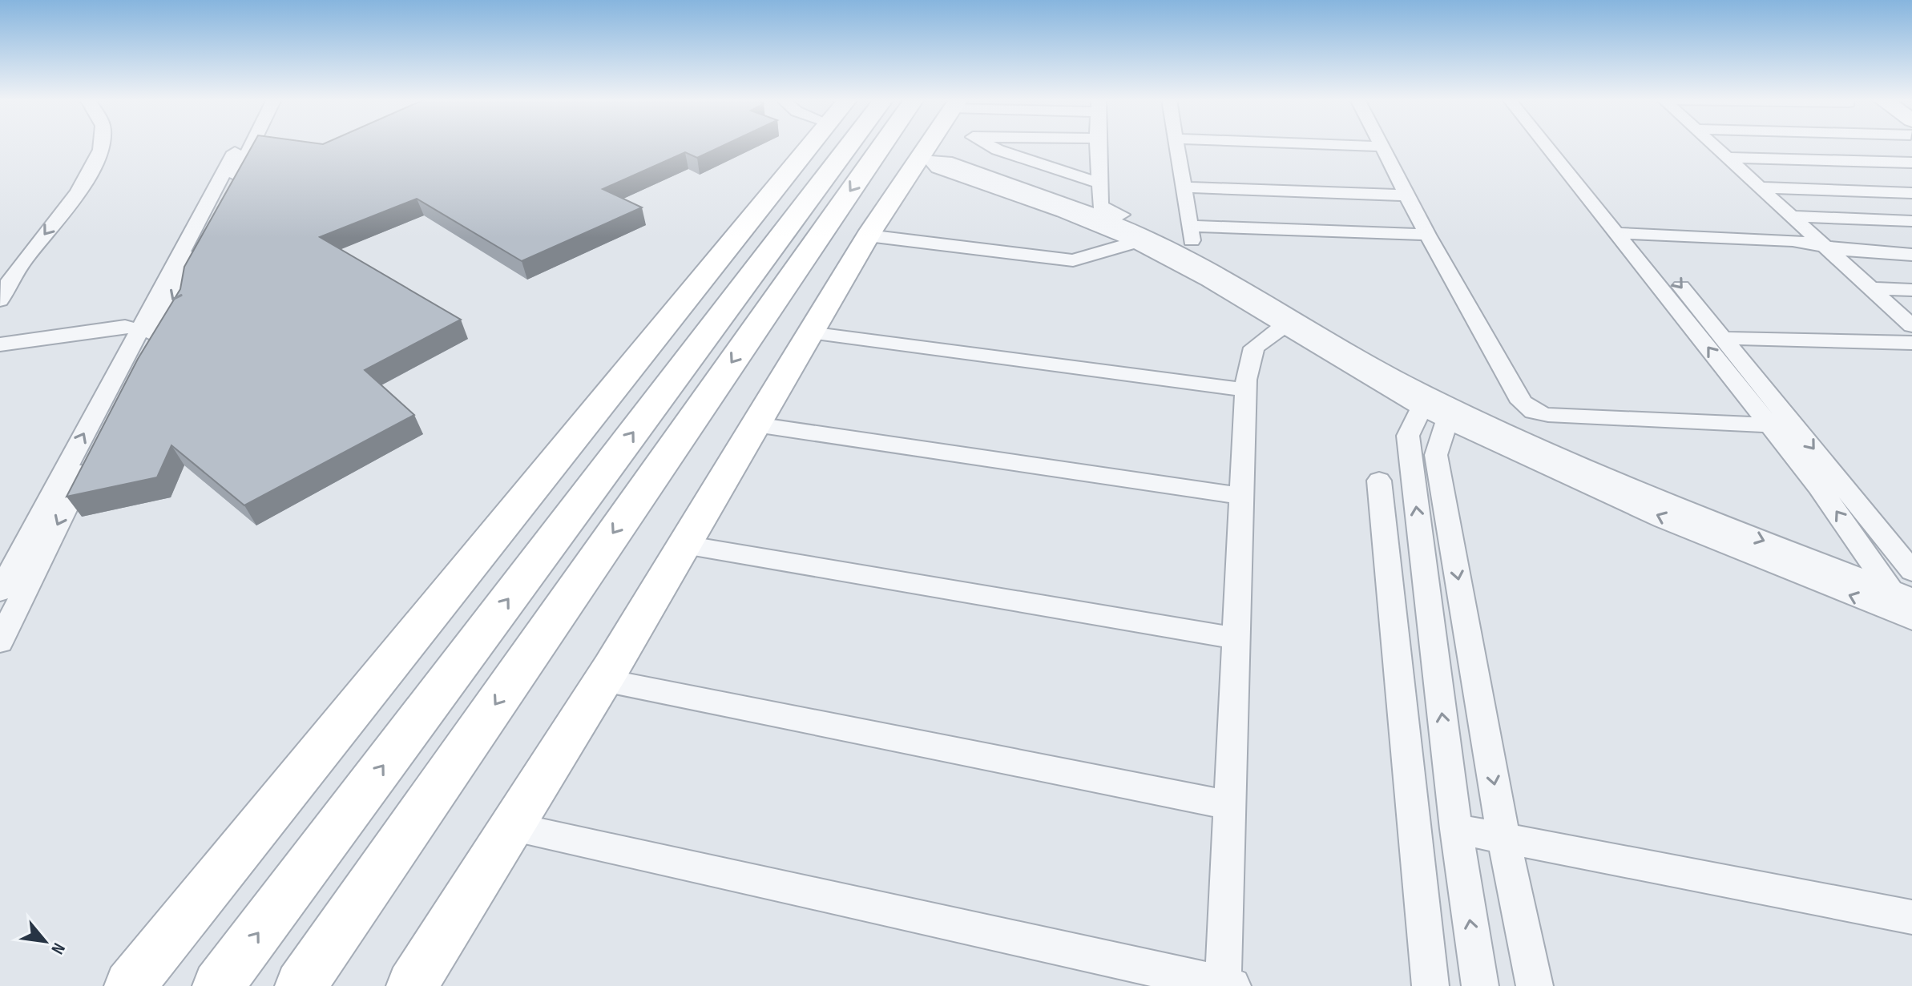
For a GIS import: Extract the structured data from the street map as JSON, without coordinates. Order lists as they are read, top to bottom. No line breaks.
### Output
{"north":"bottom right"}
